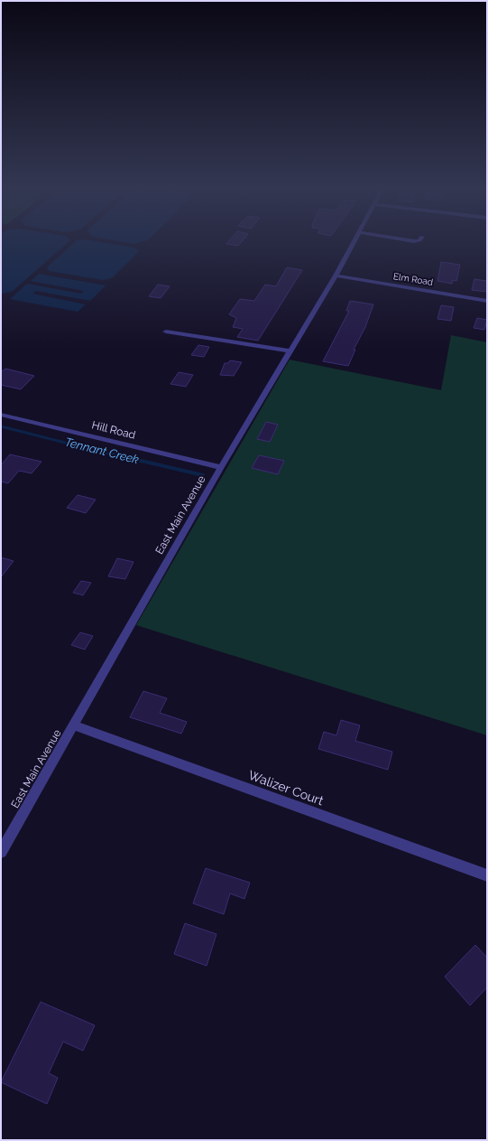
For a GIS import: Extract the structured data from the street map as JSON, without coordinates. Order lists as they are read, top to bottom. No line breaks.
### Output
{"streets":{"street":["Elm Road","Hill Road","East Main Avenue","Walizer Court"]},"crossings":[["Elm Road","East Main Avenue"],["Hill Road","East Main Avenue"],["East Main Avenue","Walizer Court"]],"water":["Tennant Creek"]}
